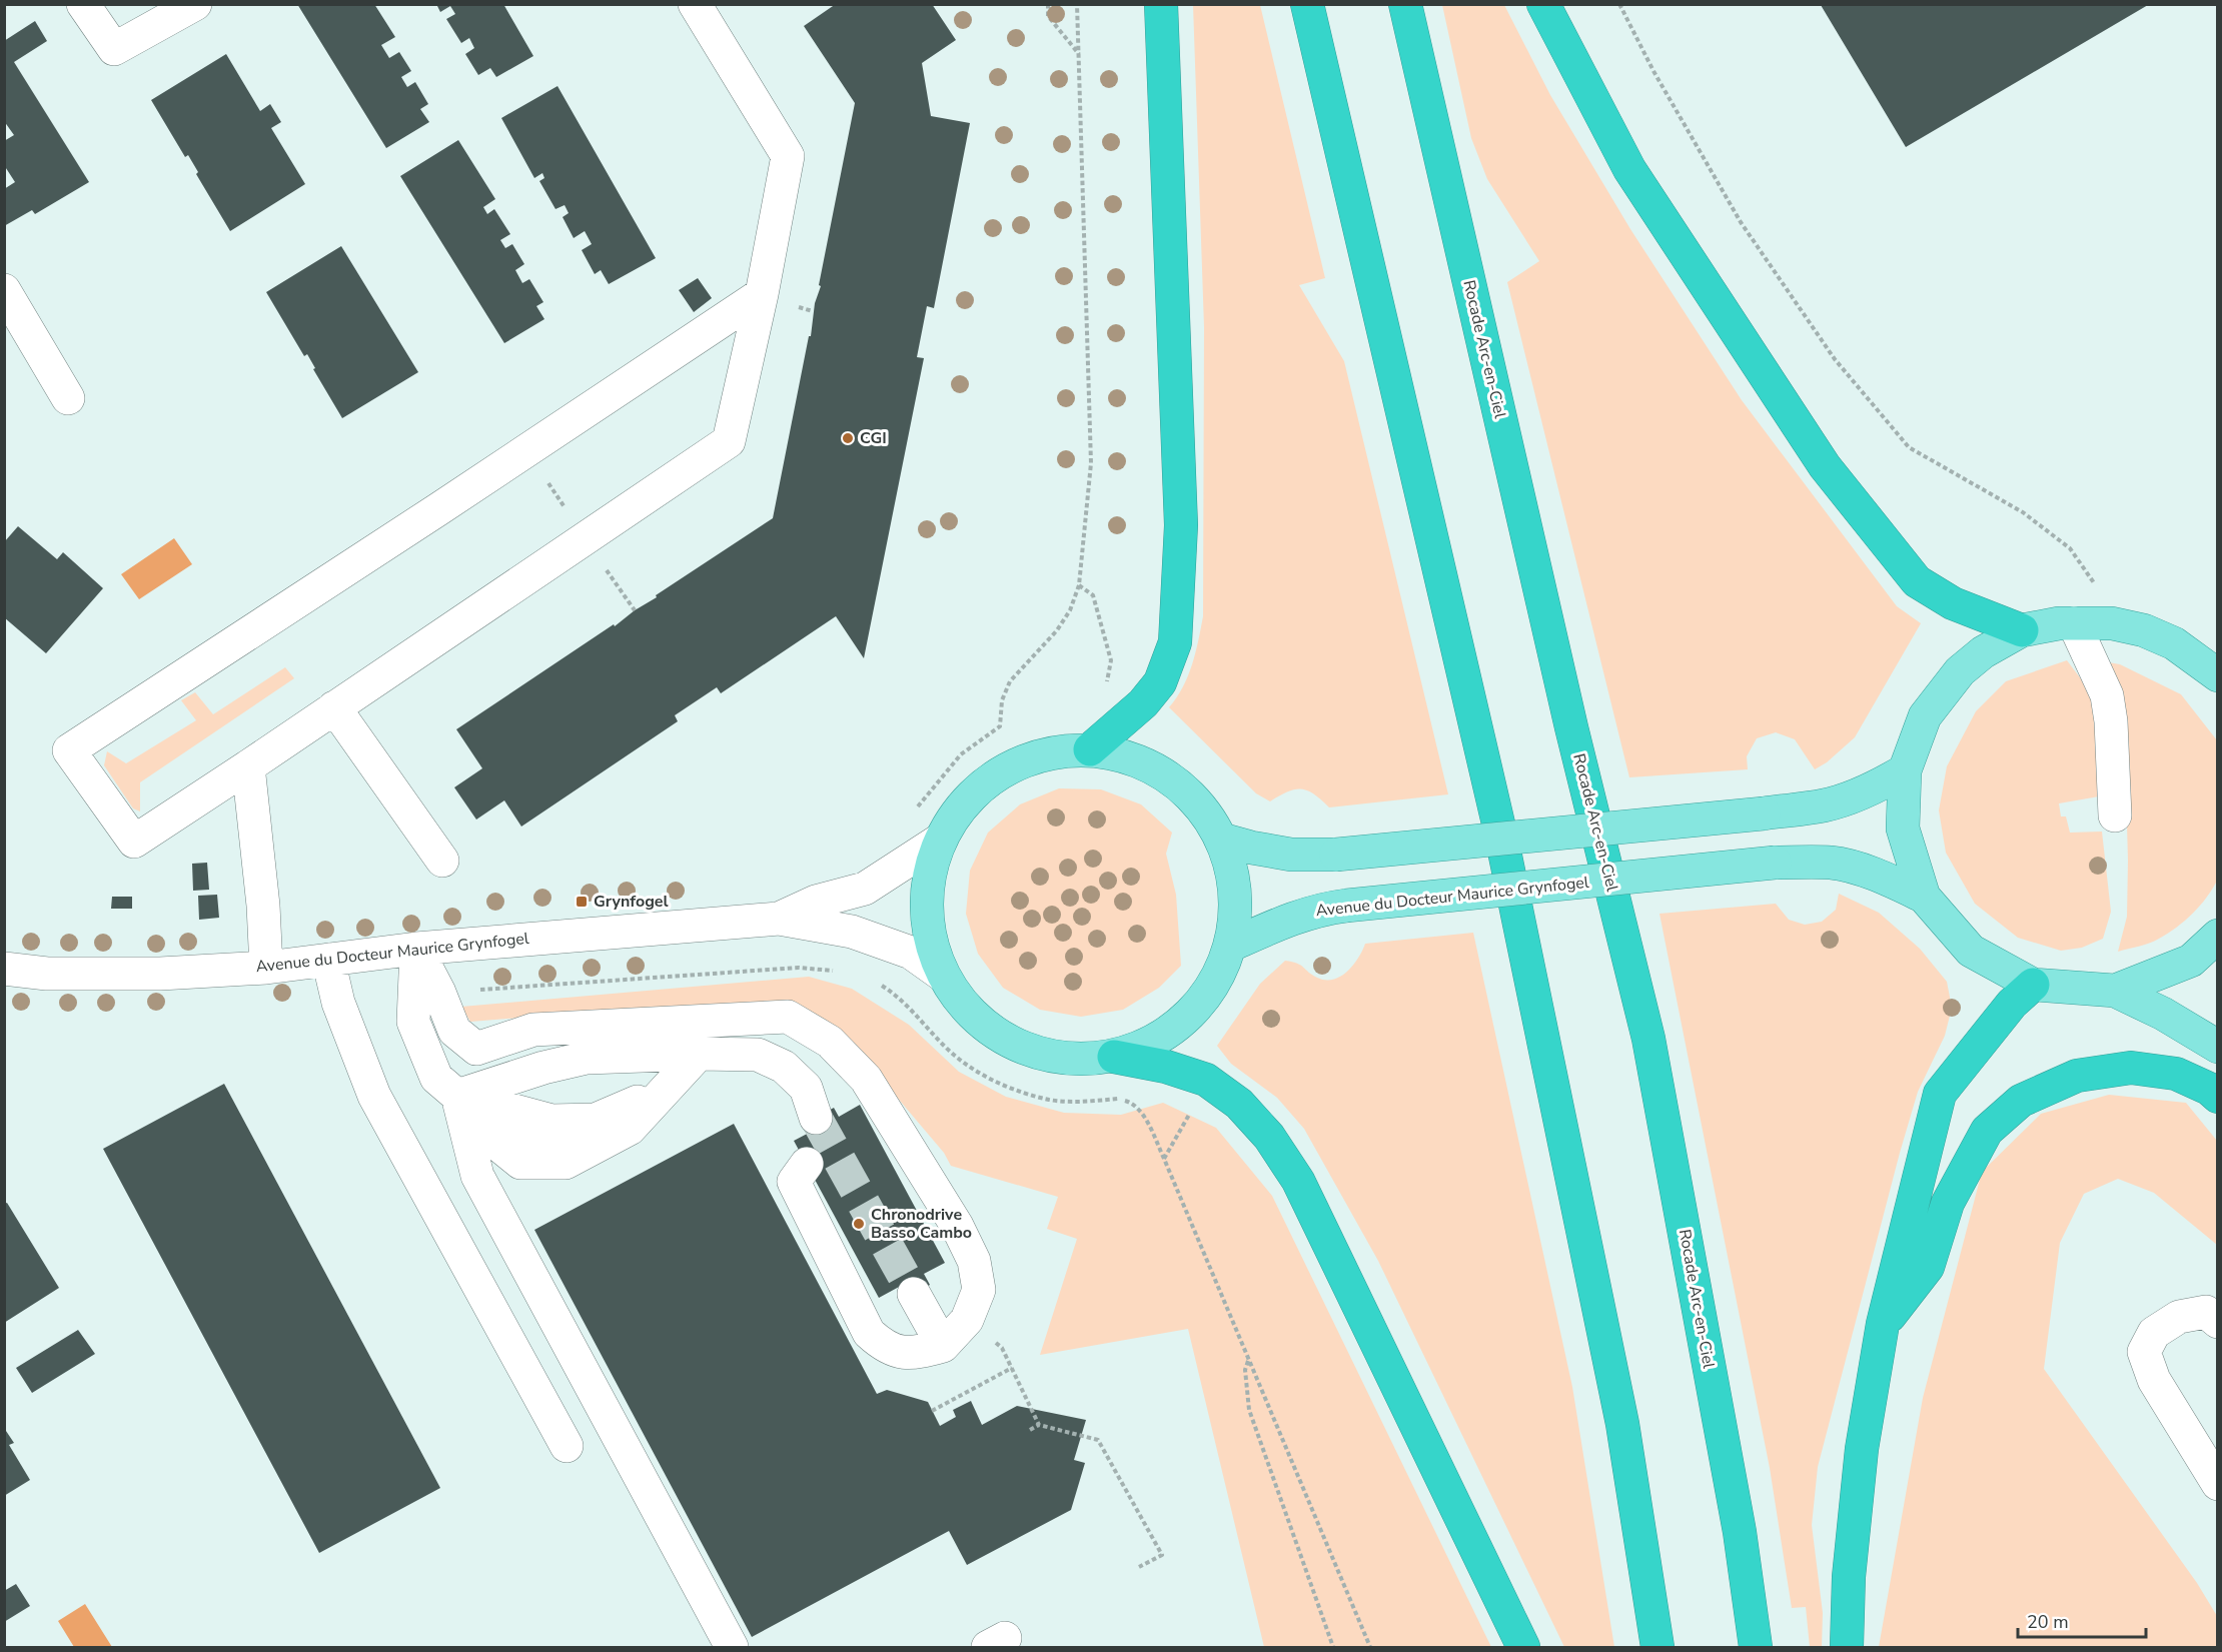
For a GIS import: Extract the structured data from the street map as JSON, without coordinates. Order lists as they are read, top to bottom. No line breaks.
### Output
{"streets":{"highway":["Rocade Arc-en-Ciel"],"main road":["Avenue du Docteur Maurice Grynfogel"]},"places":{"other":["CGI","Chronodrive Basso Cambo"],"transit":["Grynfogel"]},"scale_bar":"20 m"}
